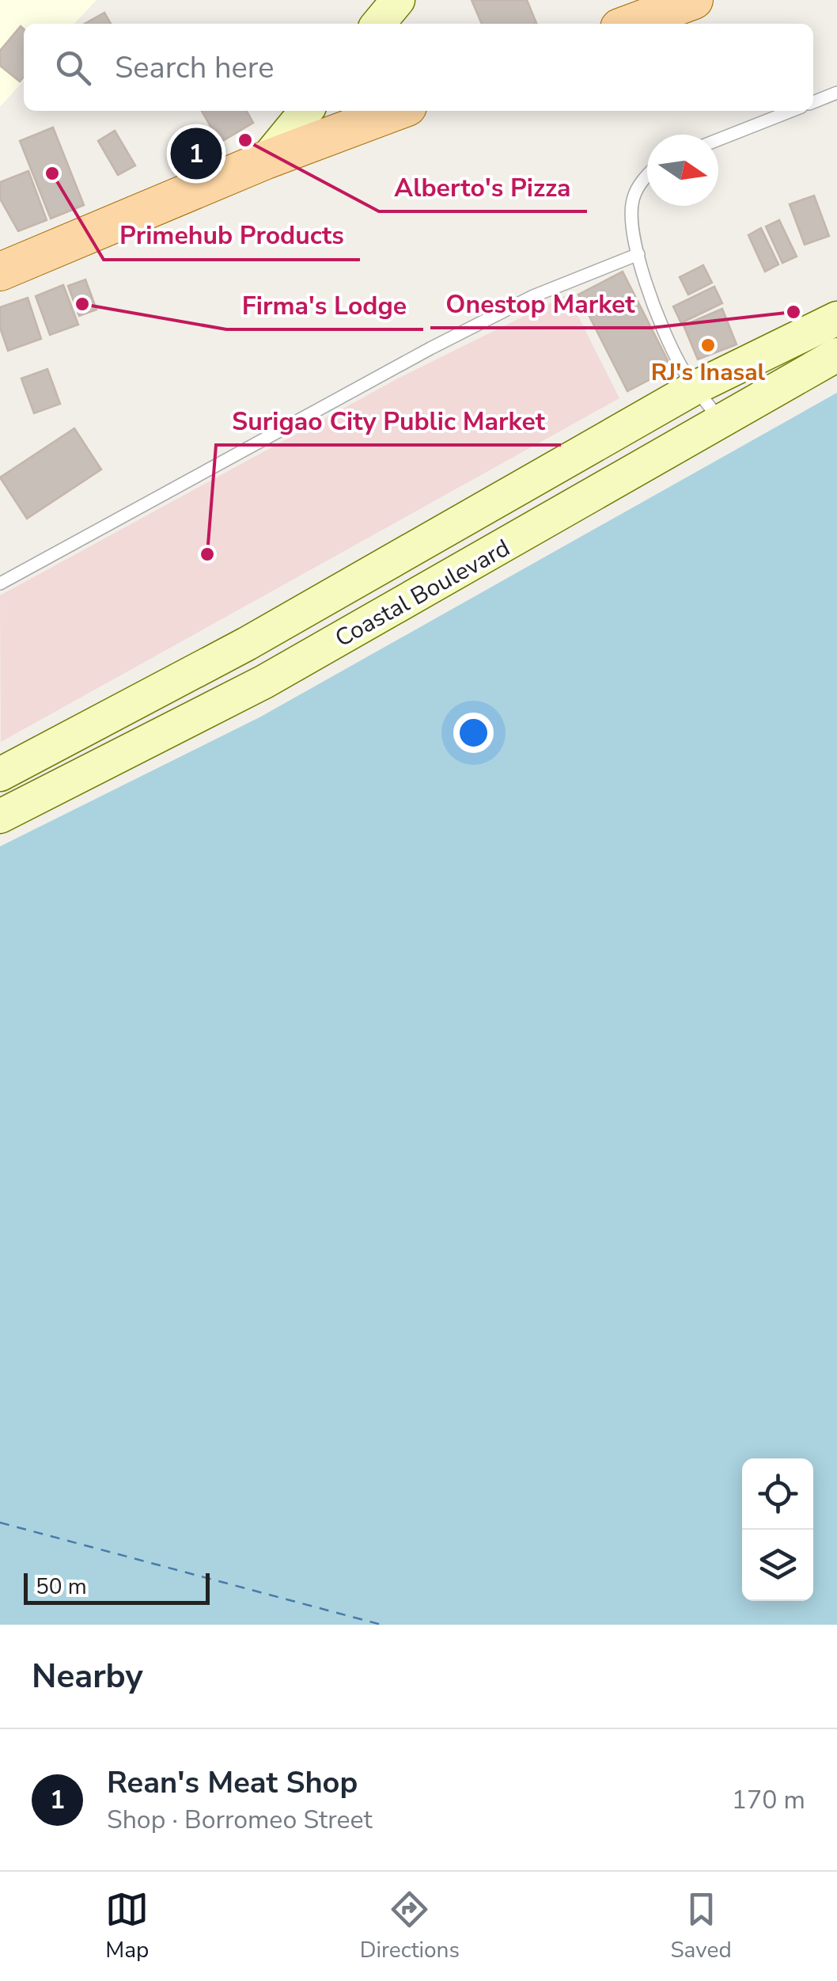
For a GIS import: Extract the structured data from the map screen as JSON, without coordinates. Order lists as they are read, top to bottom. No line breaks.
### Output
{"streets":{"street":["Coastal Boulevard"]},"places":["Alberto's Pizza","Primehub Products","Firma's Lodge","Onestop Market","RJ's Inasal","Surigao City Public Market"],"scale_bar":"50 m","north":"right","page":{"search":"Search here","pins":"1","scale":"50 m","heading":"Nearby","list":[{"mark":"1","name":"Rean's Meat Shop","note":"Shop · Borromeo Street","value":"170 m"}],"nav":["Map","Directions","Saved"]}}
